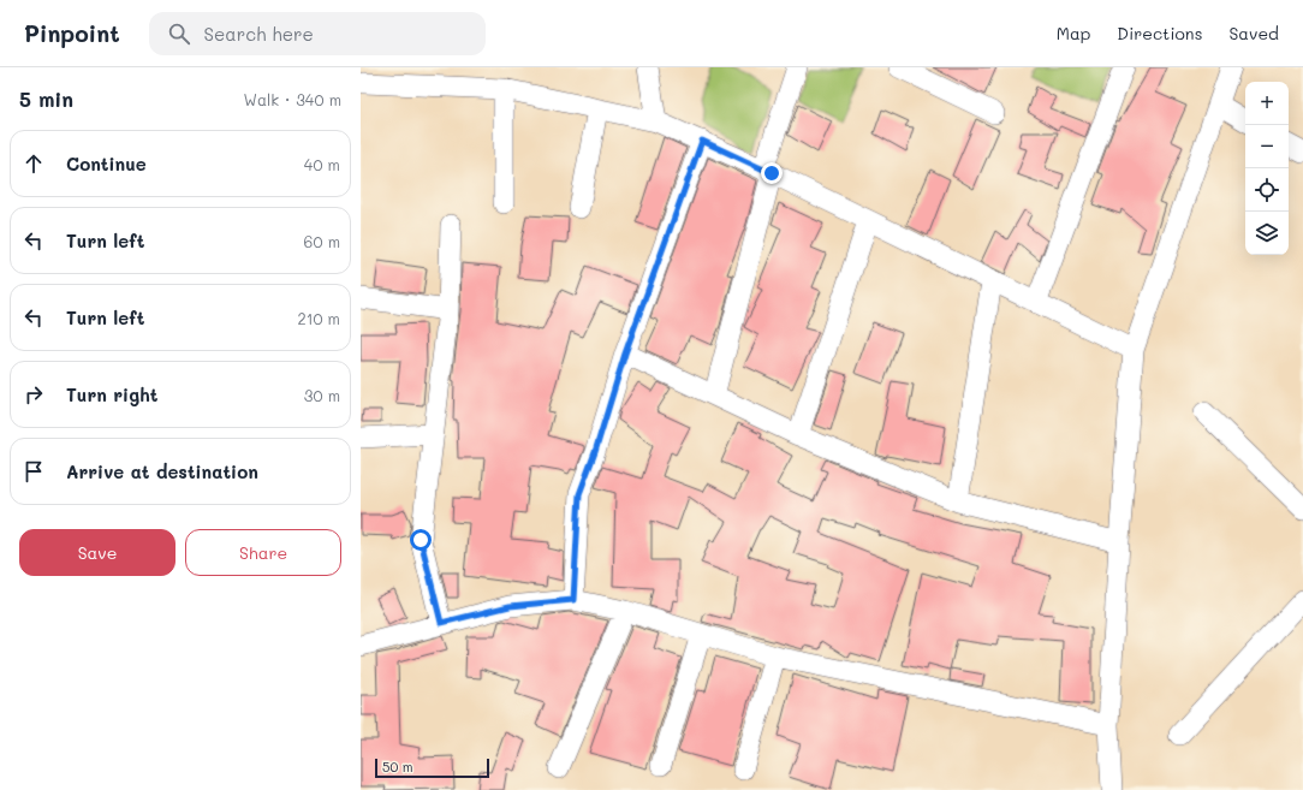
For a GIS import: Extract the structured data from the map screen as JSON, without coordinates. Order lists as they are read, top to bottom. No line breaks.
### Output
{"scale_bar":"50 m","page":{"header":"Pinpoint","search":"Search here","nav":["Map","Directions","Saved"],"heading":["5 min","Walk · 340 m"],"map_buttons":["+","−"],"list":[["Continue","40 m"],["Turn left","60 m"],["Turn left","210 m"],["Turn right","30 m"],"Arrive at destination"],"buttons":["Save","Share"],"scale":"50 m"}}
